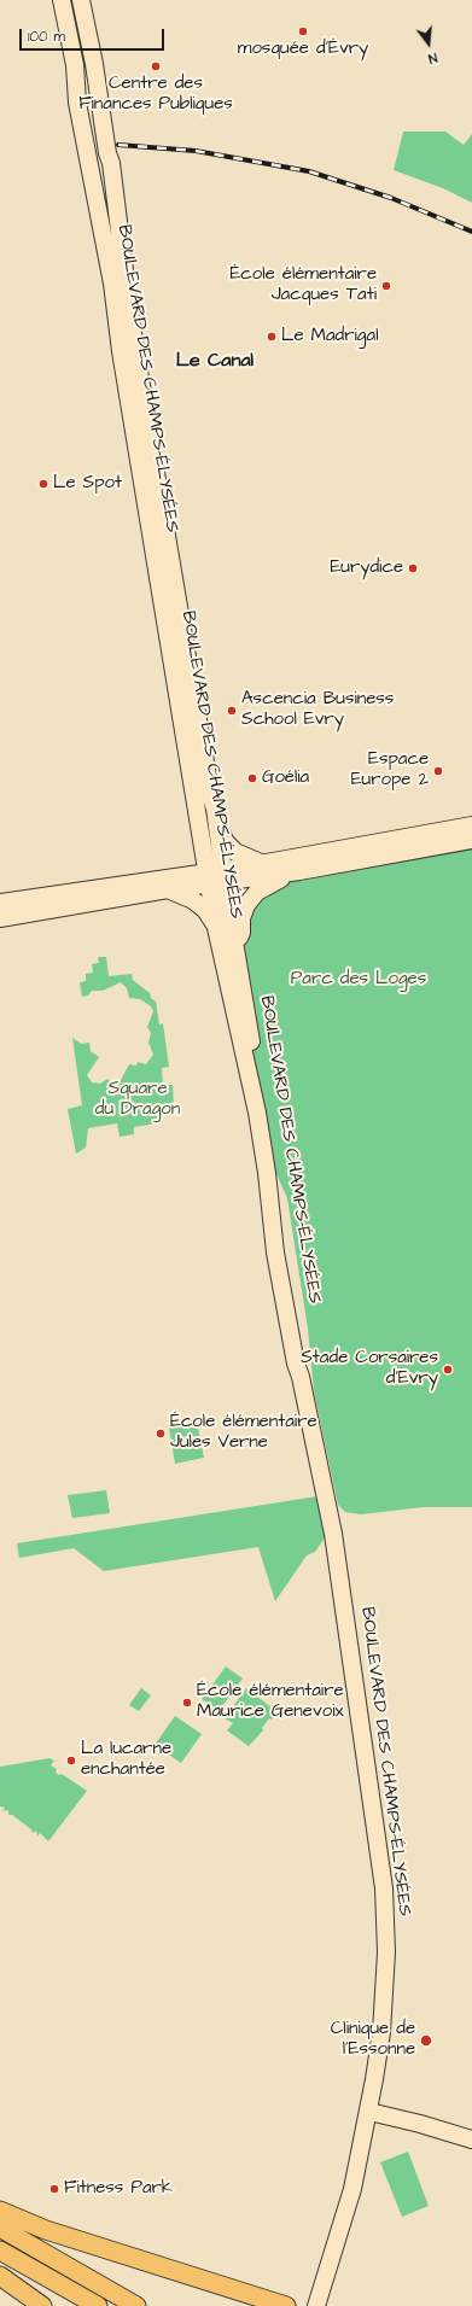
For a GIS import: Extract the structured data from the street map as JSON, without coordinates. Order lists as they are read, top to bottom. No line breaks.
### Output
{"streets":{"main road":["BOULEVARD DES CHAMPS-ÉLYSÉES"]},"districts":["Le Canal"],"parks":["Parc des Loges","Square du Dragon"],"places":["mosquée d'Évry","Centre des Finances Publiques","École élémentaire Jacques Tati","Le Madrigal","Le Spot","Eurydice","Ascencia Business School Evry","Espace Europe 2","Goélia","Stade Corsaires d'Evry","École élémentaire Jules Verne","École élémentaire Maurice Genevoix","La lucarne enchantée","Clinique de l'Essonne","Fitness Park"],"scale_bar":"100 m","north":"bottom"}
